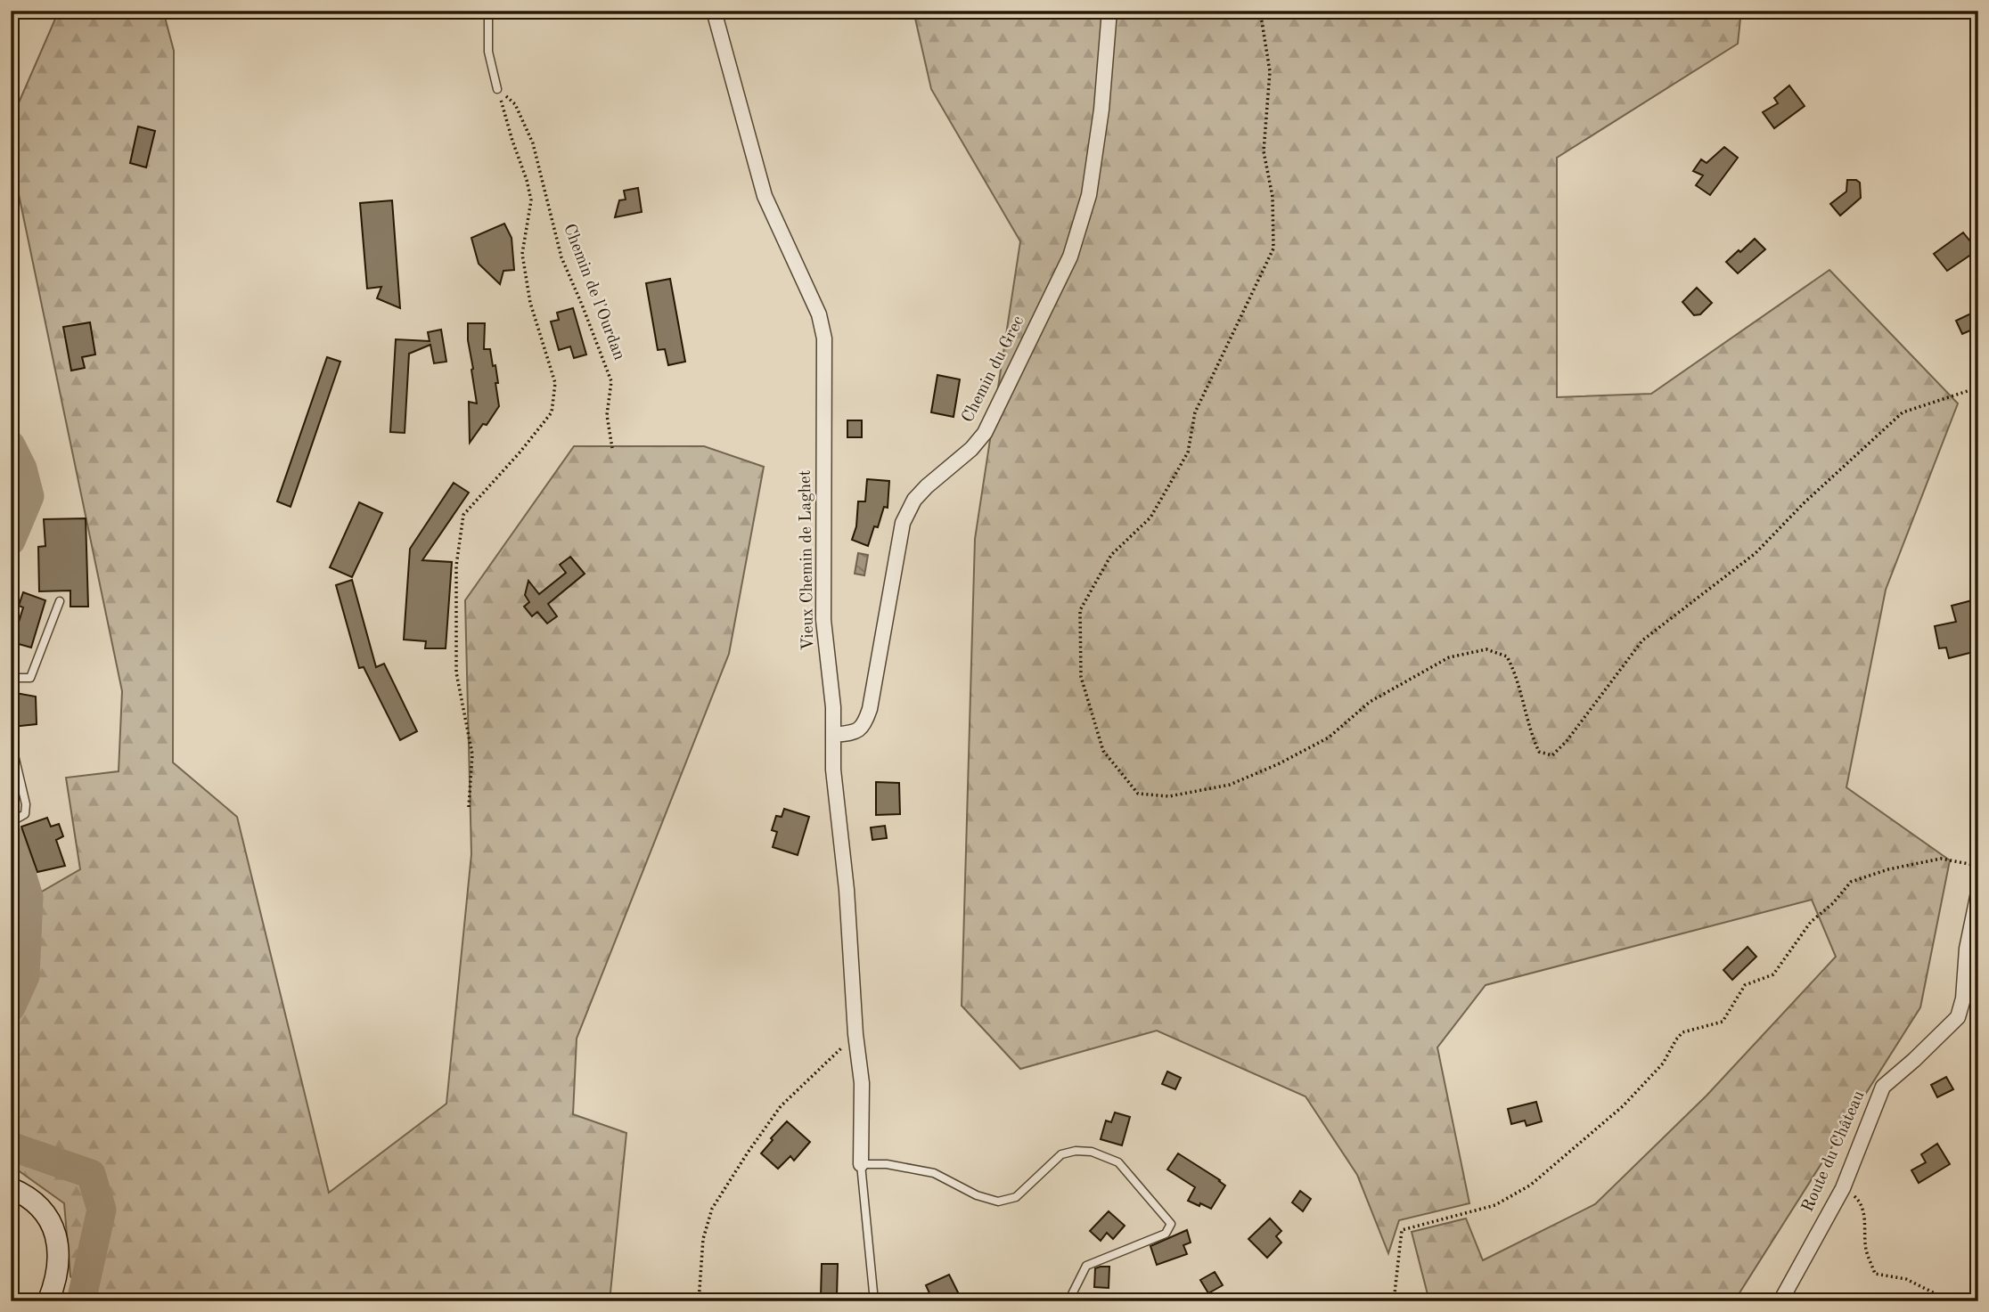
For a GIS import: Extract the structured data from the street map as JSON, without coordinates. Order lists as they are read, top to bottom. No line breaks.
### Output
{"streets":{"street":["Chemin du Grec","Vieux Chemin de Laghet","Route du Château"],"path":["Chemin de l'Ourdan"]},"crossings":[["Chemin du Grec","Vieux Chemin de Laghet"]]}
